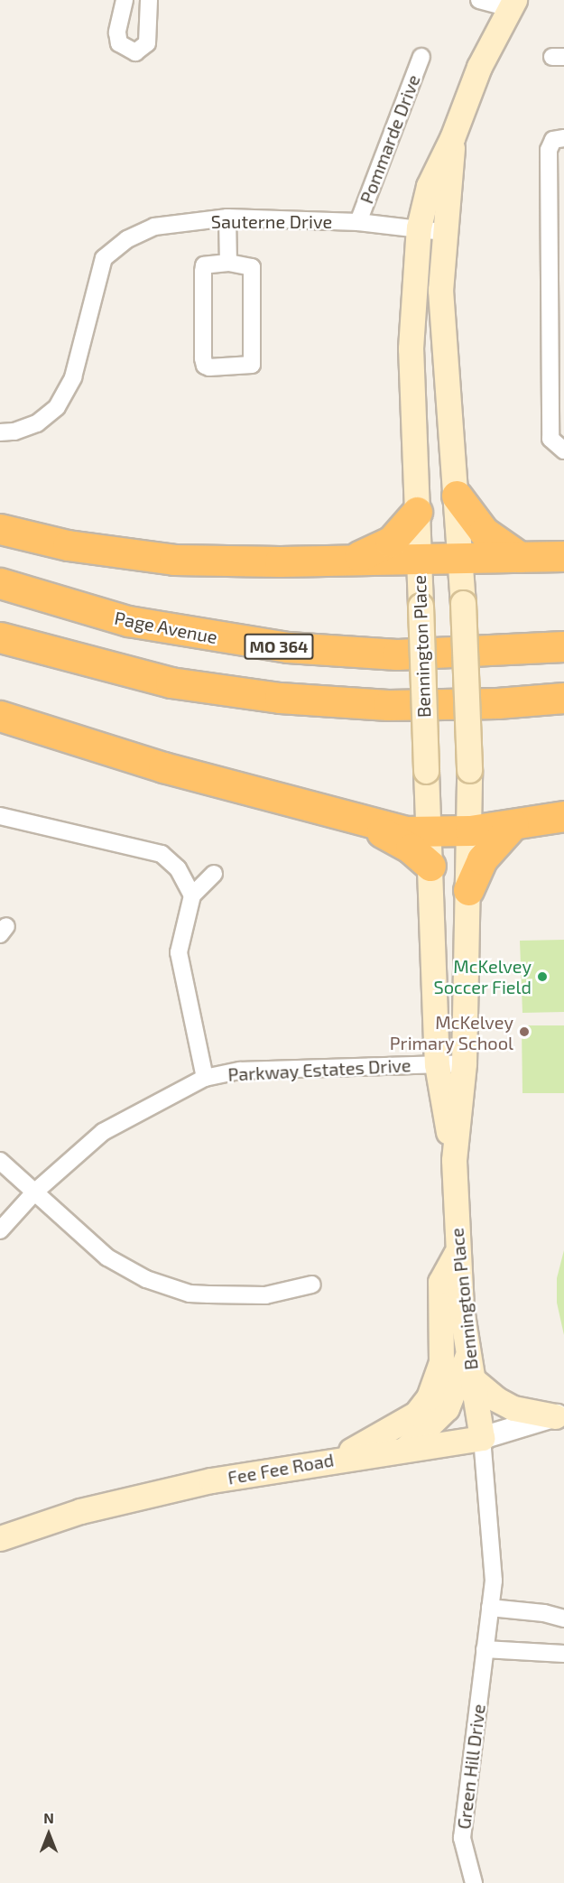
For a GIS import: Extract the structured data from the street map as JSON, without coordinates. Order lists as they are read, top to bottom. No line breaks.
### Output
{"streets":{"highway":["Page Avenue","MO 364"],"main road":["Bennington Place","Fee Fee Road"],"street":["Pommarde Drive","Sauterne Drive","Parkway Estates Drive","Green Hill Drive"]},"crossings":[["Pommarde Drive","Sauterne Drive"],["Sauterne Drive","Bennington Place"],["Bennington Place","Parkway Estates Drive"],["Bennington Place","Fee Fee Road"],["Bennington Place","Green Hill Drive"],["Fee Fee Road","Green Hill Drive"]],"places":["McKelvey Soccer Field","McKelvey Primary School"],"north":"top"}
